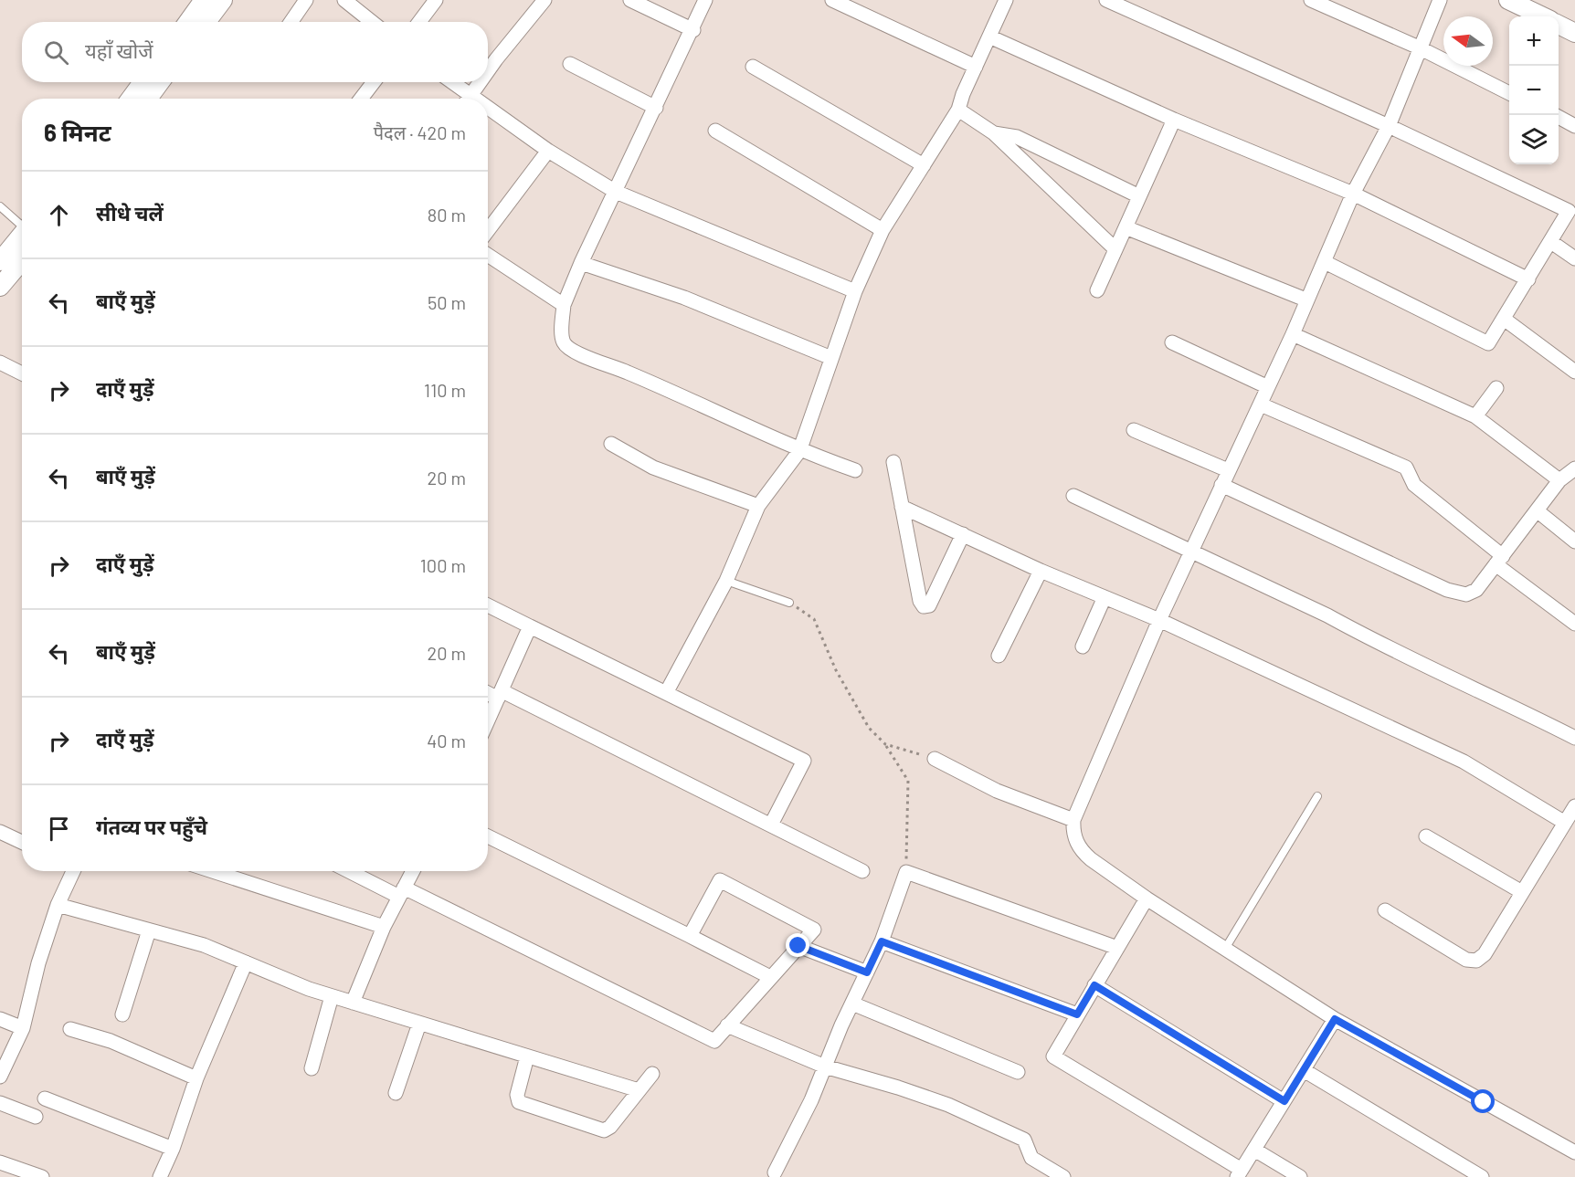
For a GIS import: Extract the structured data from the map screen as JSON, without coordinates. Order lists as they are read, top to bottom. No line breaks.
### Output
{"north":"left","page":{"map_buttons":["+","−"],"search":"यहाँ खोजें","heading":["6 मिनट","पैदल · 420 m"],"list":[["सीधे चलें","80 m"],["बाएँ मुड़ें","50 m"],["दाएँ मुड़ें","110 m"],["बाएँ मुड़ें","20 m"],["दाएँ मुड़ें","100 m"],["बाएँ मुड़ें","20 m"],["दाएँ मुड़ें","40 m"],"गंतव्य पर पहुँचे"]}}
